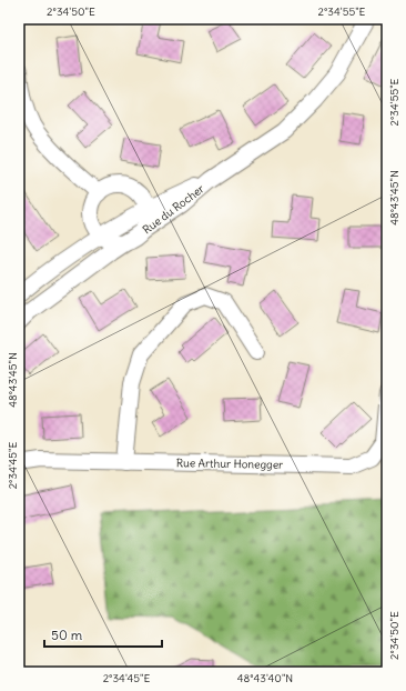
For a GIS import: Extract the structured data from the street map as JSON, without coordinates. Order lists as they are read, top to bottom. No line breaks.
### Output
{"streets":{"street":["Rue du Rocher","Rue Arthur Honegger"]},"scale_bar":"50 m","coordinates":["2°34'50\"E","2°34'55\"E","48°43'45\"N","2°34'45\"E","48°43'40\"N"]}
